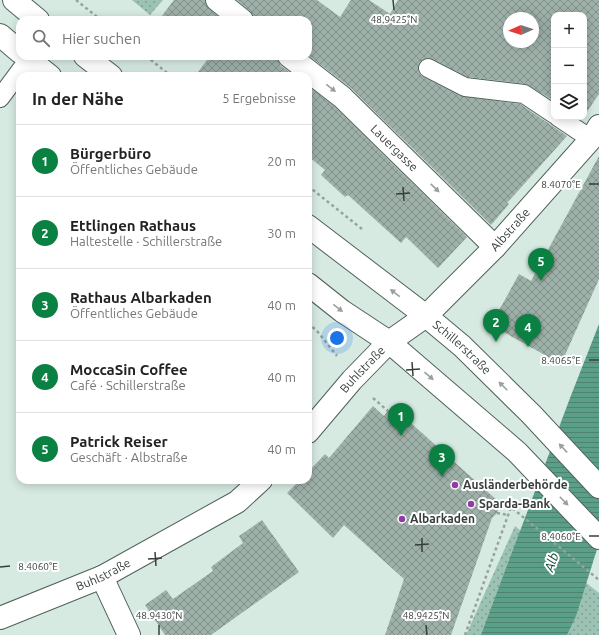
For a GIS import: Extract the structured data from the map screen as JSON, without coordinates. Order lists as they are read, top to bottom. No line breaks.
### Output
{"streets":{"street":["Lauergasse","Albstraße","Schillerstraße","Buhlstraße"]},"crossings":[["Lauergasse","Albstraße"],["Albstraße","Schillerstraße"],["Albstraße","Buhlstraße"],["Schillerstraße","Buhlstraße"]],"water":["Alb"],"places":["Ausländerbehörde","Sparda-Bank","Albarkaden"],"north":"left","page":{"map_buttons":["+","−"],"search":"Hier suchen","heading":["In der Nähe","5 Ergebnisse"],"list":[{"mark":"1","name":"Bürgerbüro","note":"Öffentliches Gebäude","value":"20 m"},{"mark":"2","name":"Ettlingen Rathaus","note":"Haltestelle · Schillerstraße","value":"30 m"},{"mark":"3","name":"Rathaus Albarkaden","note":"Öffentliches Gebäude","value":"40 m"},{"mark":"4","name":"MoccaSin Coffee","note":"Café · Schillerstraße","value":"40 m"},{"mark":"5","name":"Patrick Reiser","note":"Geschäft · Albstraße","value":"40 m"}],"pins":["5","2","4","1","3"]},"coordinates":["48.9425°N","8.4070°E","8.4065°E","8.4060°E","48.9430°N"]}
